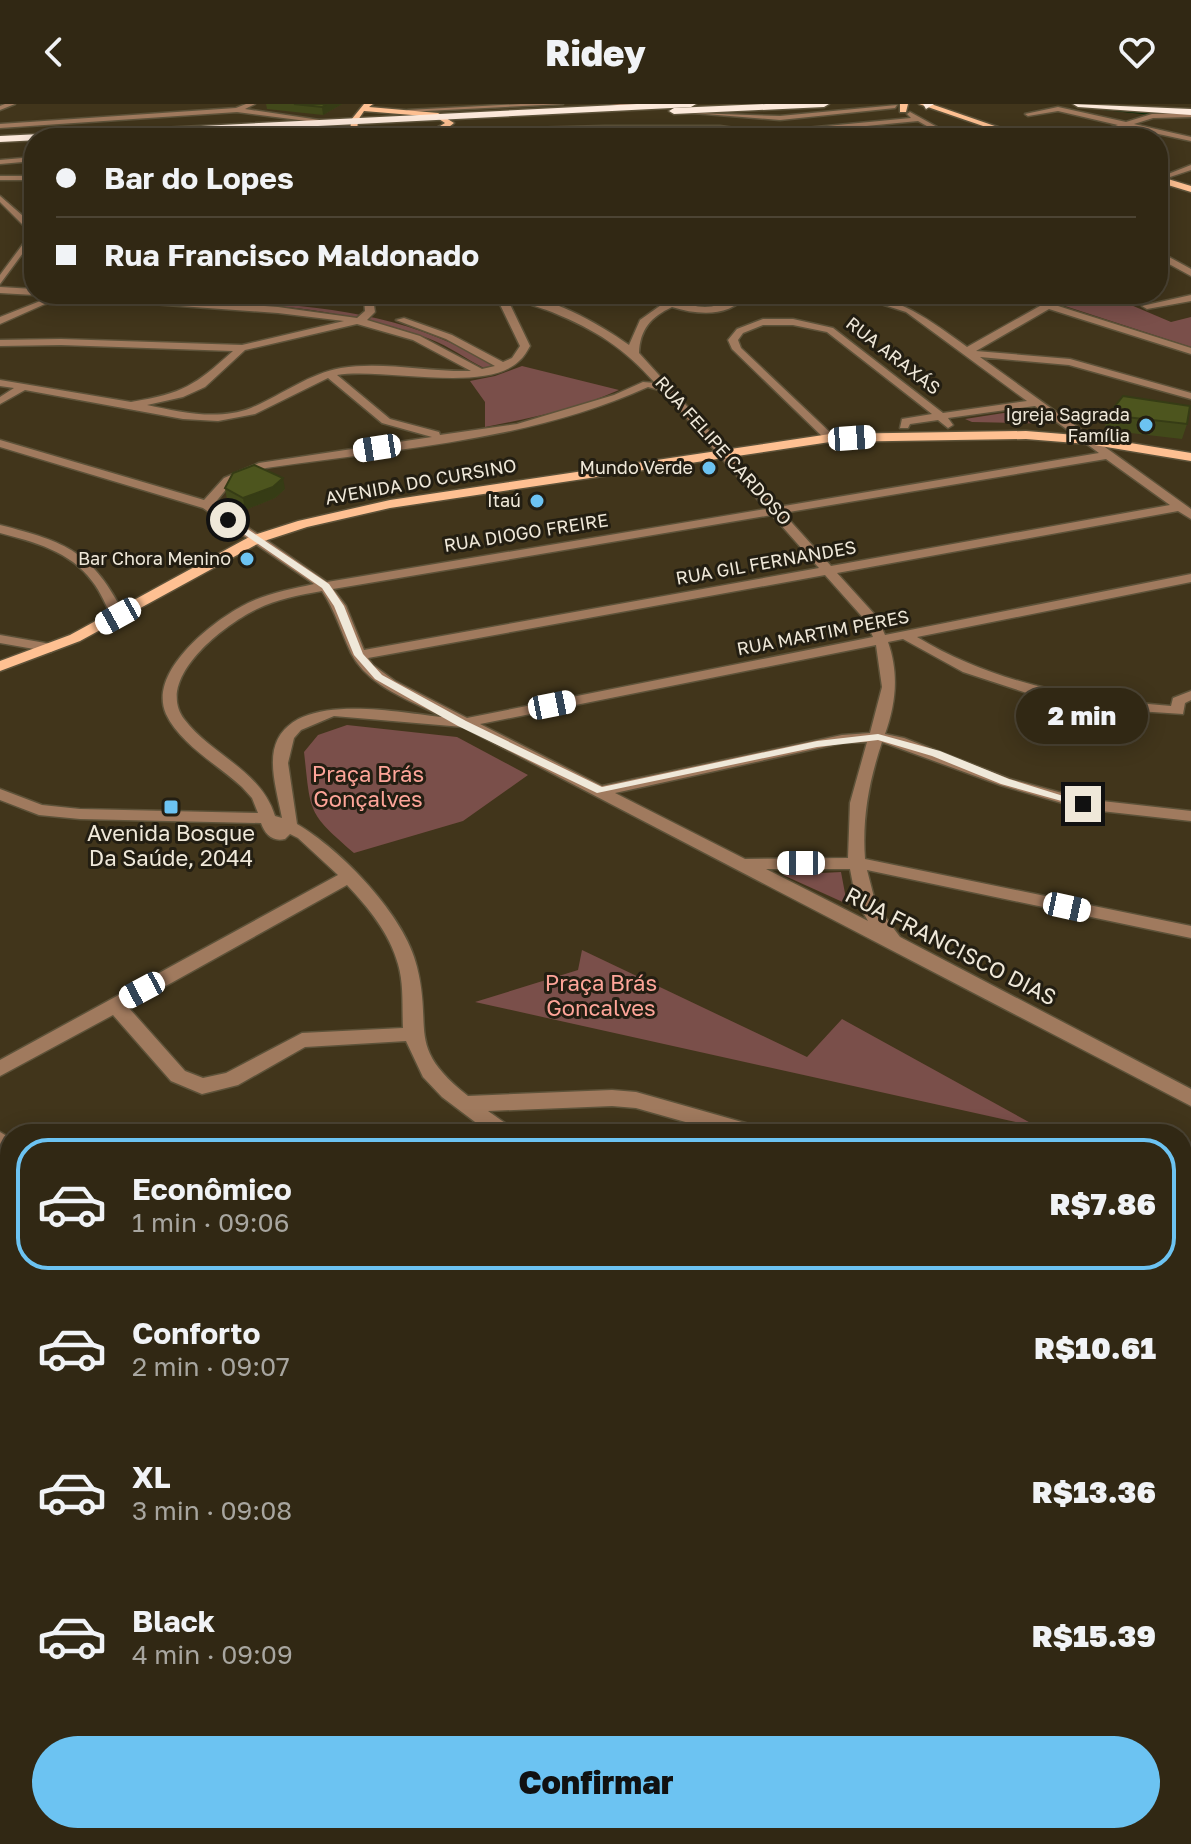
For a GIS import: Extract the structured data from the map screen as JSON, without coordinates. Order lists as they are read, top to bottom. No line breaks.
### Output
{"streets":{"main road":["AVENIDA DO CURSINO"],"street":["RUA ARAXÁS","RUA FELIPE CARDOSO","RUA DIOGO FREIRE","RUA GIL FERNANDES","RUA MARTIM PERES","RUA FRANCISCO DIAS"]},"crossings":[["RUA FELIPE CARDOSO","AVENIDA DO CURSINO"],["RUA FELIPE CARDOSO","RUA DIOGO FREIRE"],["RUA FELIPE CARDOSO","RUA GIL FERNANDES"],["RUA FELIPE CARDOSO","RUA MARTIM PERES"],["RUA FELIPE CARDOSO","RUA FRANCISCO DIAS"],["AVENIDA DO CURSINO","RUA FRANCISCO DIAS"],["RUA DIOGO FREIRE","RUA FRANCISCO DIAS"],["RUA GIL FERNANDES","RUA FRANCISCO DIAS"],["RUA MARTIM PERES","RUA FRANCISCO DIAS"]],"parks":["Praça Brás Gonçalves","Praça Brás Goncalves"],"places":{"other":["Igreja Sagrada Família","Mundo Verde","Itaú","Bar Chora Menino"],"transit":["Avenida Bosque Da Saúde, 2044"]},"page":{"header":"Ridey","banner":["Bar do Lopes","Rua Francisco Maldonado"],"bubble":"2 min","list":[{"name":"Econômico","note":"1 min · 09:06","value":"R$7.86"},{"name":"Conforto","note":"2 min · 09:07","value":"R$10.61"},{"name":"XL","note":"3 min · 09:08","value":"R$13.36"},{"name":"Black","note":"4 min · 09:09","value":"R$15.39"}],"buttons":"Confirmar"}}
